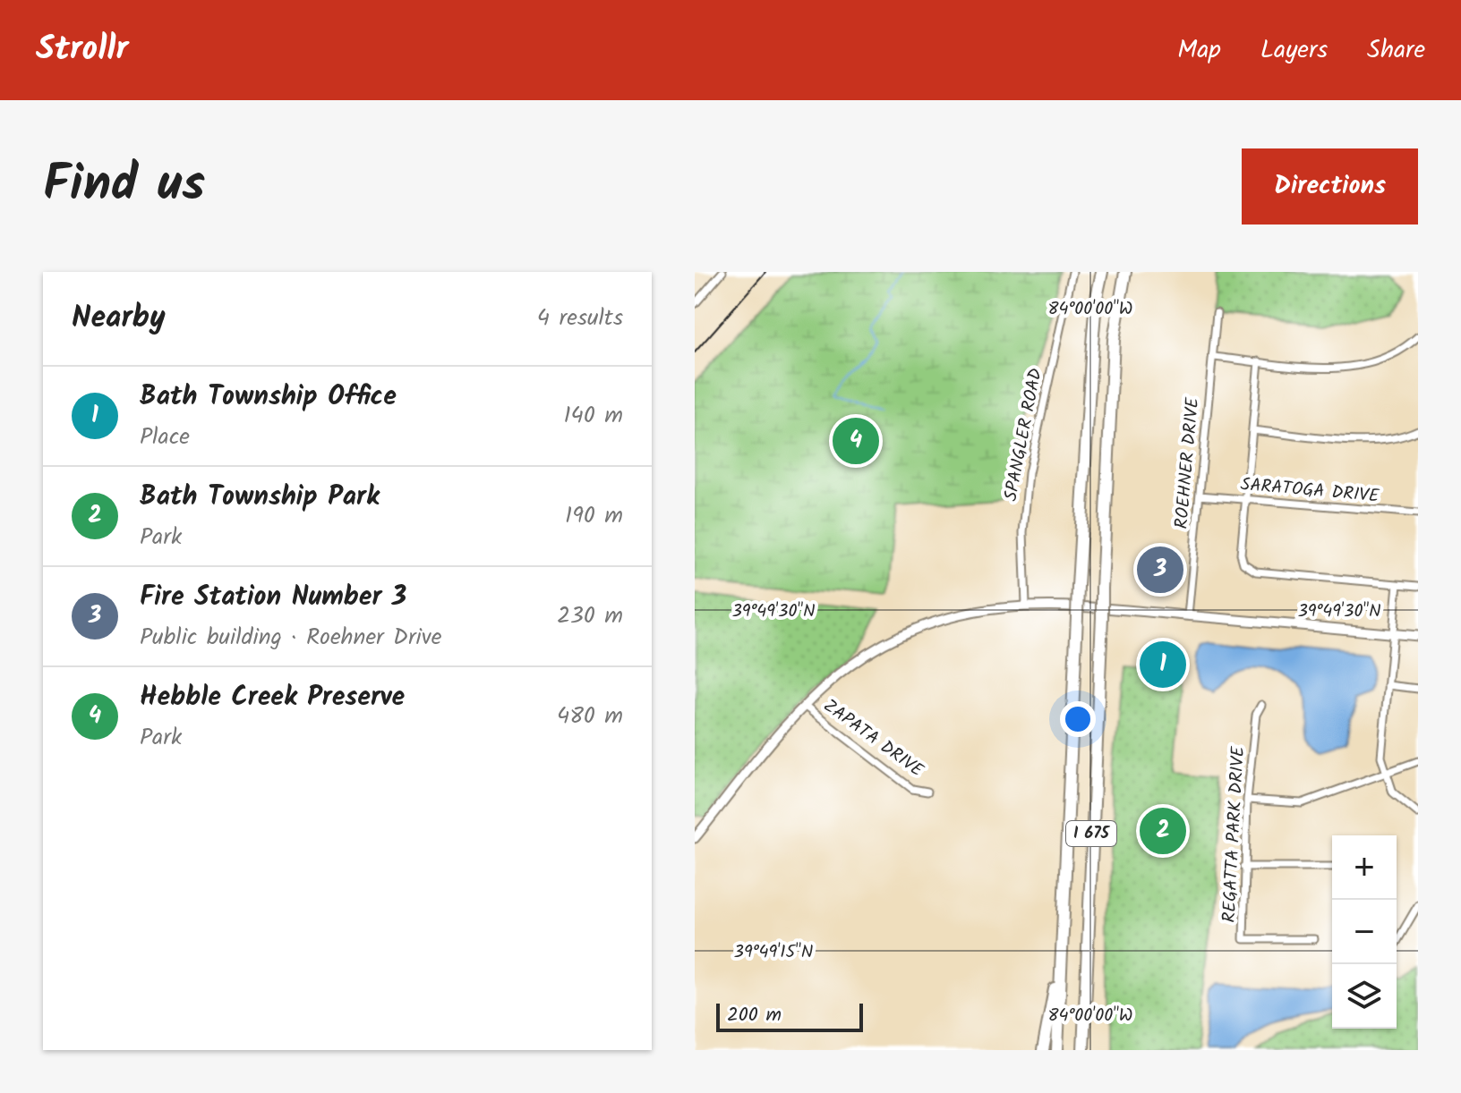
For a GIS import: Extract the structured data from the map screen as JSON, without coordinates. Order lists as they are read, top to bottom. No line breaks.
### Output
{"streets":{"highway":["I 675"],"street":["SPANGLER ROAD","ROEHNER DRIVE","SARATOGA DRIVE","ZAPATA DRIVE","REGATTA PARK DRIVE"]},"crossings":[["ROEHNER DRIVE","SARATOGA DRIVE"]],"scale_bar":"200 m","page":{"header":"Strollr","nav":["Map","Layers","Share"],"title":"Find us","buttons":"Directions","heading":["Nearby","4 results"],"list":[{"mark":"1","name":"Bath Township Office","note":"Place","value":"140 m"},{"mark":"2","name":"Bath Township Park","note":"Park","value":"190 m"},{"mark":"3","name":"Fire Station Number 3","note":"Public building · Roehner Drive","value":"230 m"},{"mark":"4","name":"Hebble Creek Preserve","note":"Park","value":"480 m"}],"pins":["4","3","1","2"],"map_buttons":["+","−"],"scale":"200 m"},"coordinates":["84°00'00\"W","39°49'30\"N","39°49'15\"N"]}
